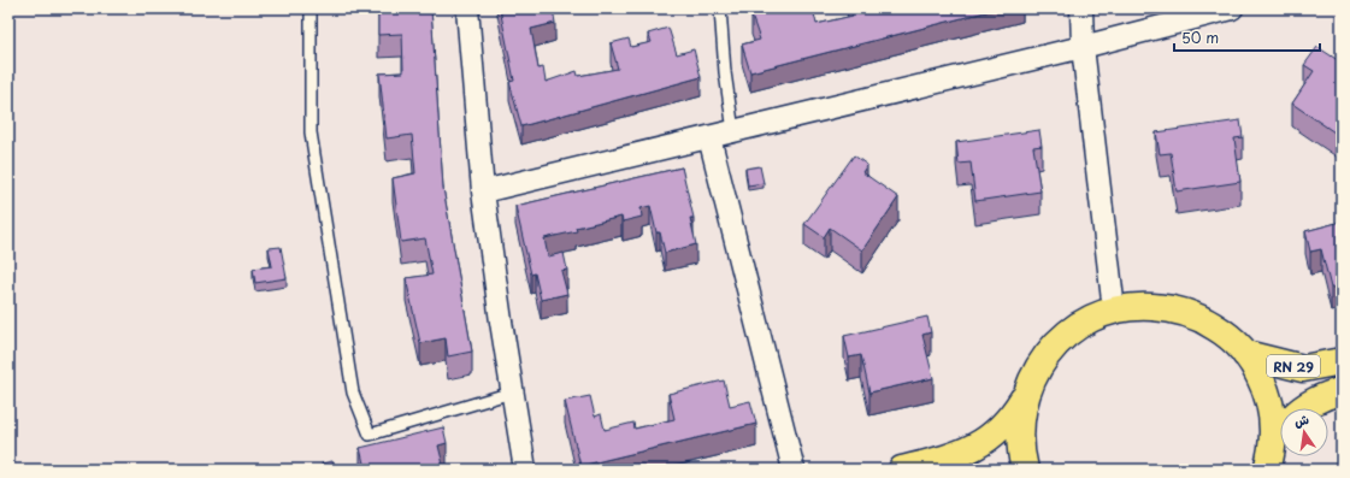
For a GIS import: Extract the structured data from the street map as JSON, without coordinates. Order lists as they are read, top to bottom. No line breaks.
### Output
{"streets":{"main road":["RN 29"]},"scale_bar":"50 m","north":"top"}
